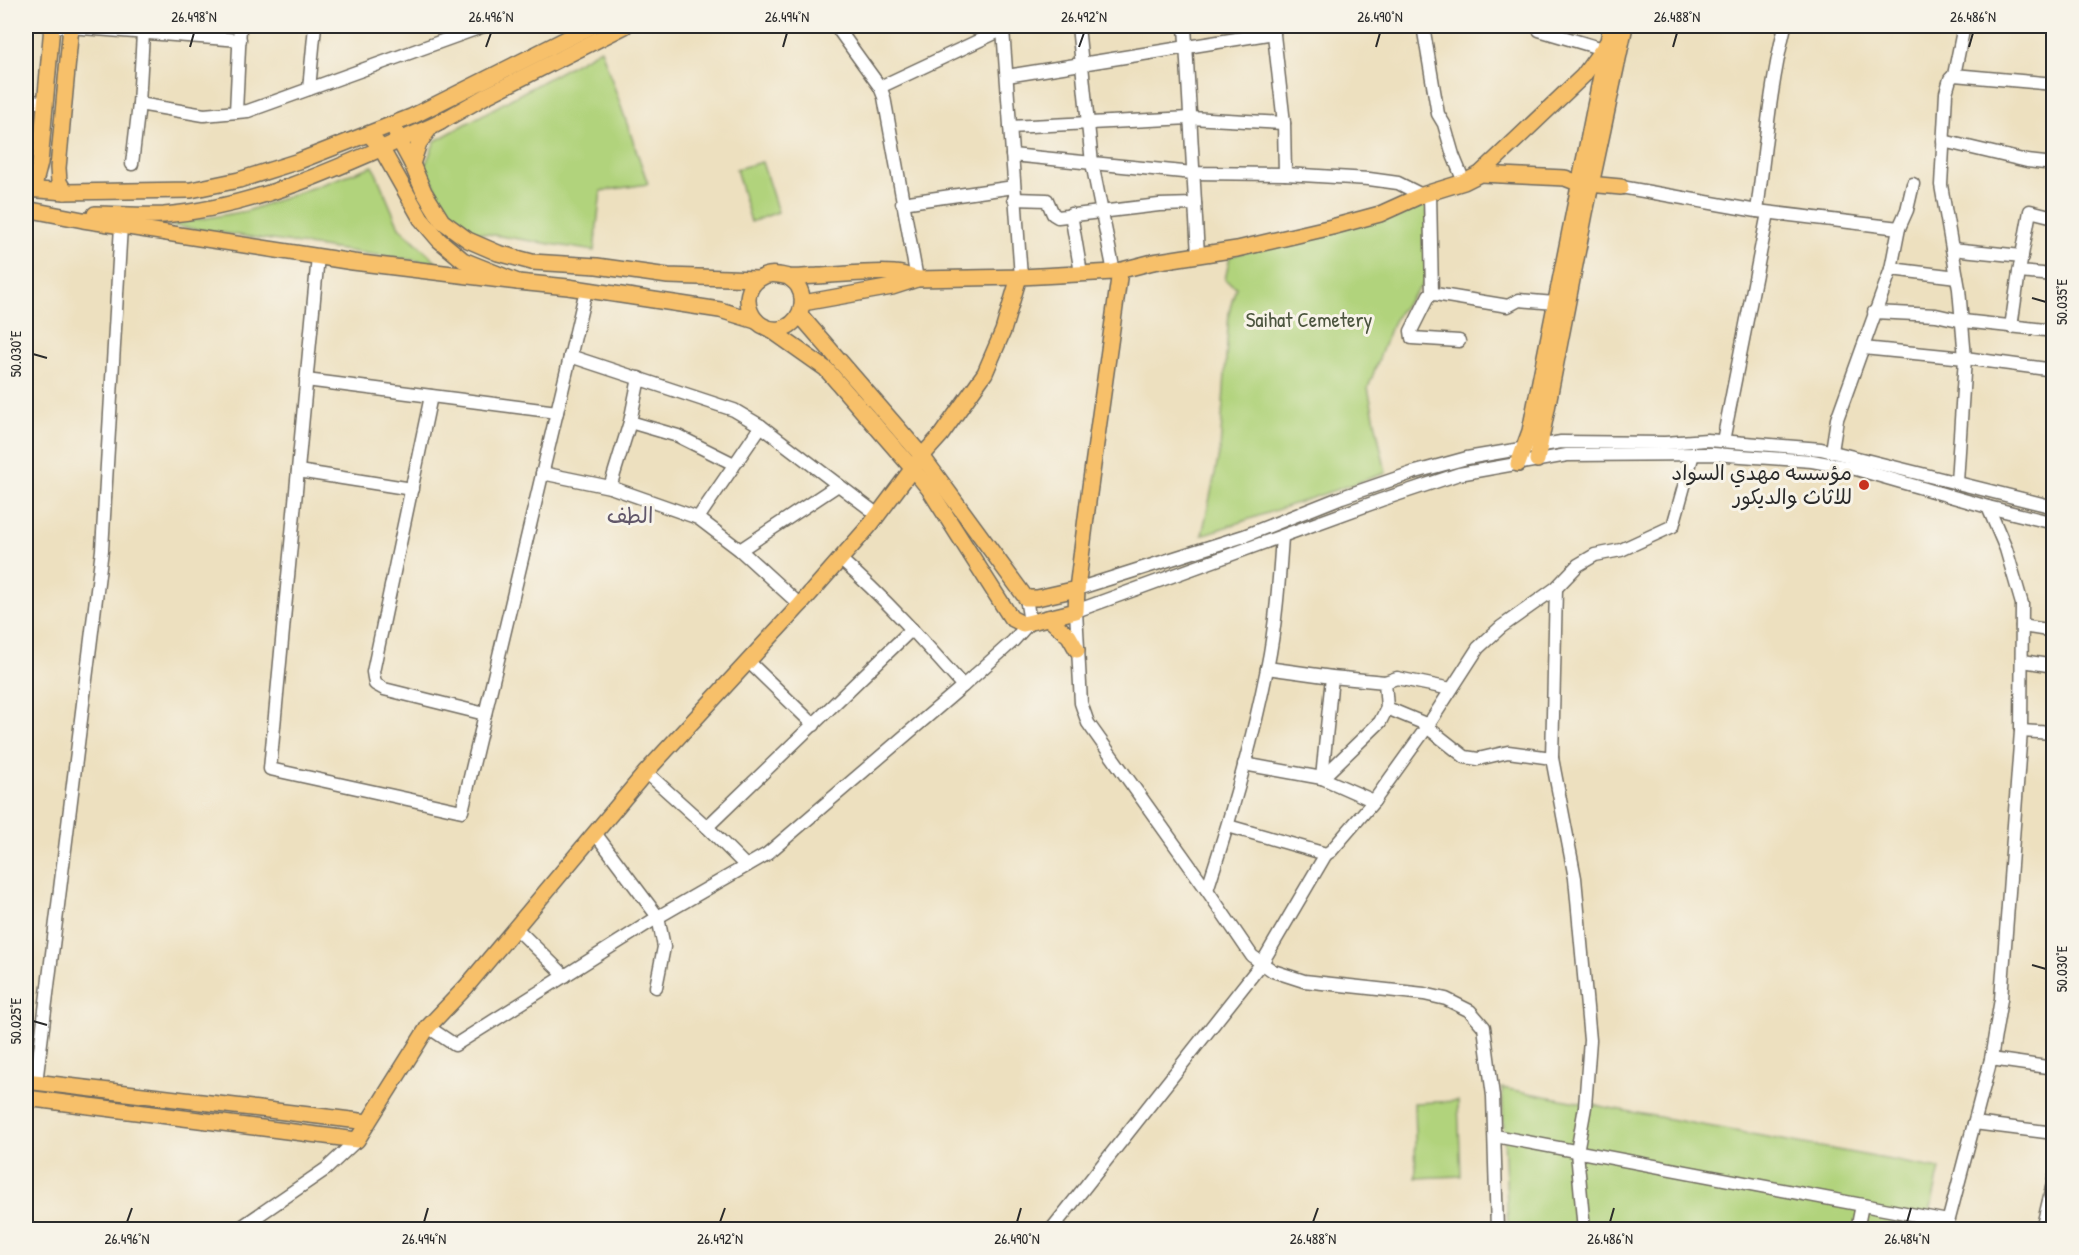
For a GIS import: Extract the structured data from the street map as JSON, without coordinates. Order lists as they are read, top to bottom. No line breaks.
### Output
{"districts":["الطف"],"parks":["Saihat Cemetery"],"places":["مؤسسه مهدي السواد للاثاث والديكور"],"coordinates":["26.498°N","26.496°N","26.494°N","26.492°N","26.490°N","26.488°N","26.486°N","50.035°E","50.030°E","50.025°E","26.484°N"]}
